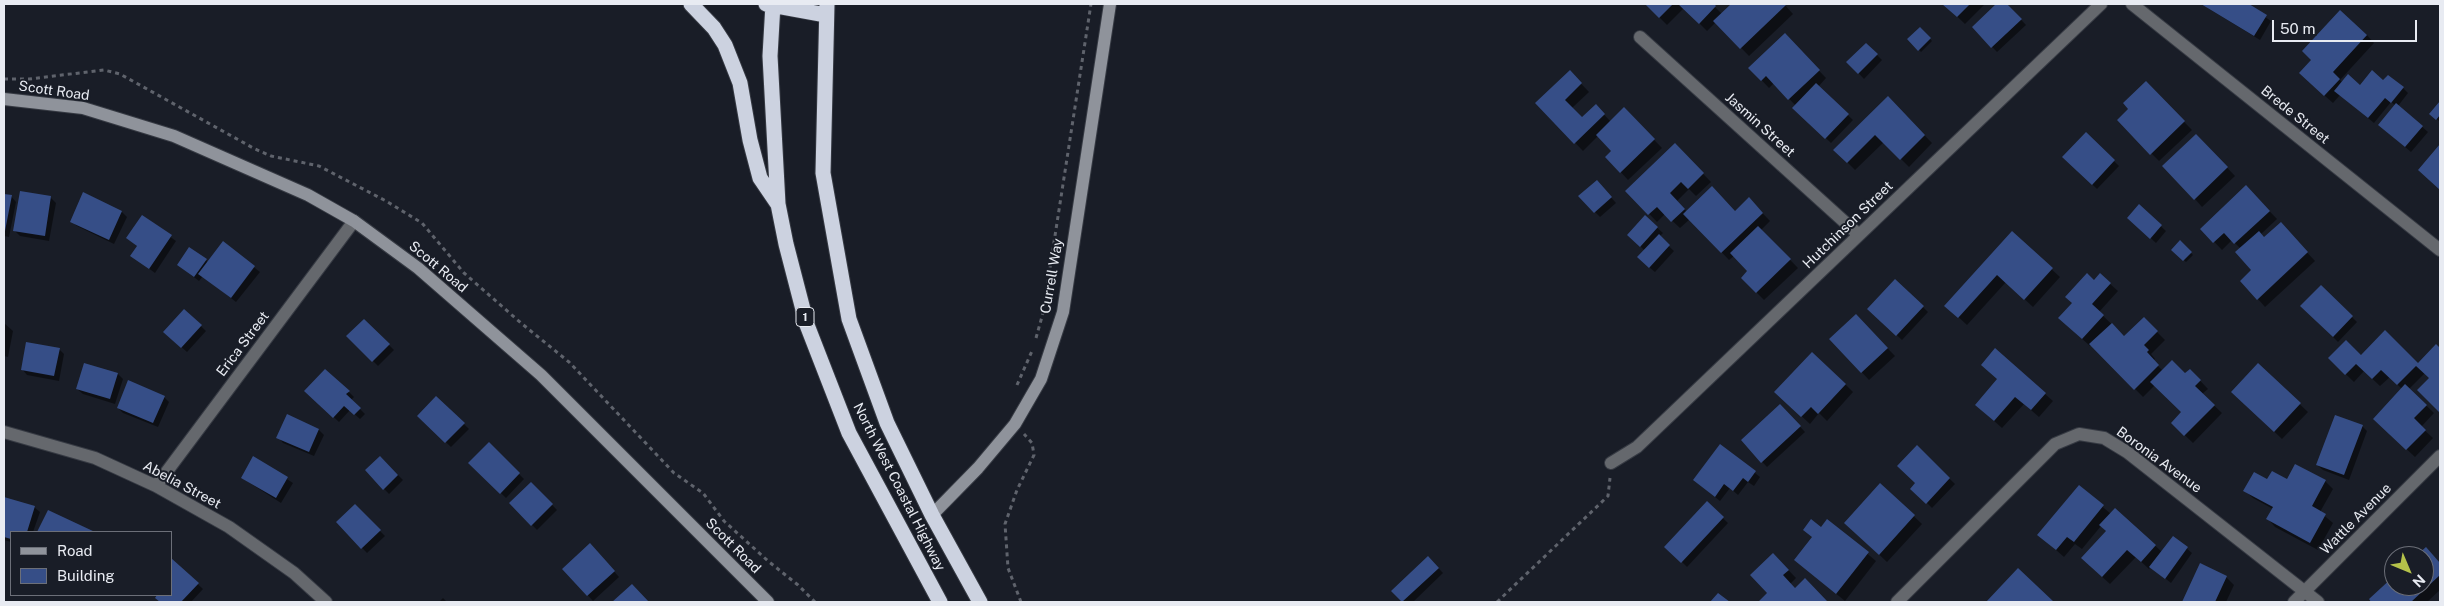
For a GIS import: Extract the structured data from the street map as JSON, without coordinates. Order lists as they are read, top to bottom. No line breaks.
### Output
{"streets":{"highway":["1","North West Coastal Highway"],"street":["Scott Road","Brede Street","Jasmin Street","Hutchinson Street","Currell Way","Erica Street","Boronia Avenue","Abelia Street","Wattle Avenue"]},"crossings":[["Scott Road","Erica Street"],["Jasmin Street","Hutchinson Street"],["Currell Way","North West Coastal Highway"],["Erica Street","Abelia Street"],["Boronia Avenue","Wattle Avenue"]],"legend":["Road","Building"],"scale_bar":"50 m","north":"bottom right"}
